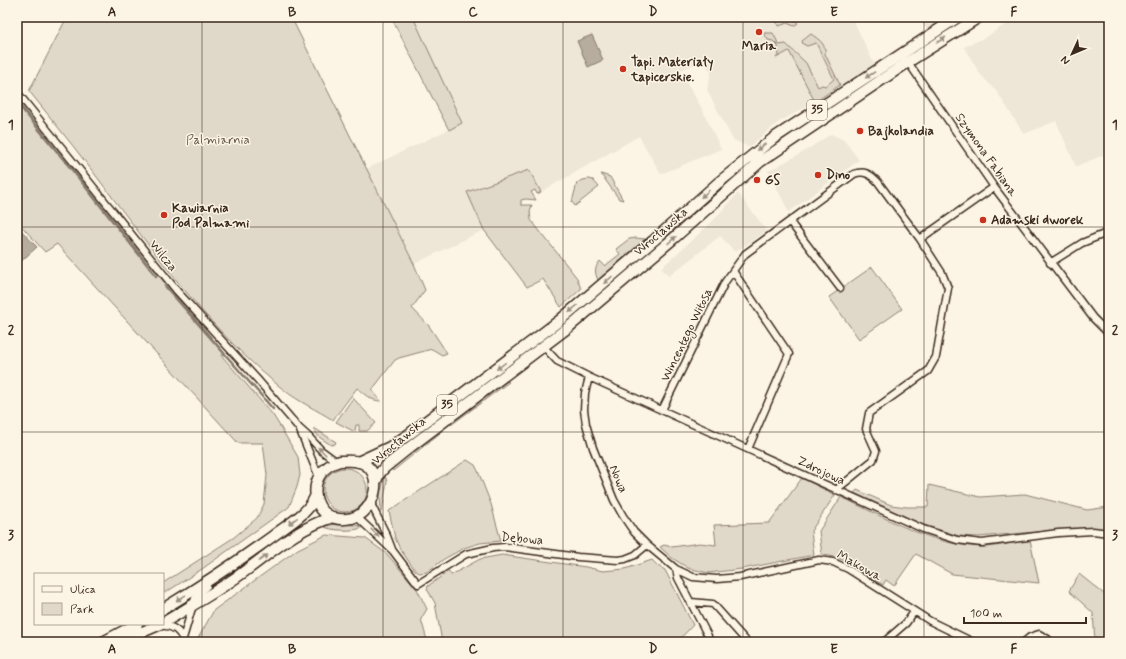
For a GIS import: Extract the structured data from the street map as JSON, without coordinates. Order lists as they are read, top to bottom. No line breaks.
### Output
{"streets":{"main road":["35","Wrocławska"],"street":["Szymona Fabiana","Wilcza","Wincentego Witosa","Zdrojowa","Nowa","Dębowa","Makowa"]},"crossings":[["35","Wrocławska"],["35","Wilcza"],["35","Dębowa"],["Szymona Fabiana","Wrocławska"],["Wrocławska","Wilcza"],["Wrocławska","Zdrojowa"],["Wrocławska","Dębowa"],["Wilcza","Dębowa"],["Wincentego Witosa","Zdrojowa"],["Zdrojowa","Nowa"],["Nowa","Dębowa"],["Nowa","Makowa"]],"parks":["Palmiarnia"],"places":["Maria","Tapi. Materiały tapicerskie.","Bajkolandia","Dino","GS","Kawiarnia Pod Palmami","Adamski dworek"],"legend":["Ulica","Park"],"scale_bar":"100 m","north":"bottom left","grid":{"columns":["A","B","C","D","E","F"],"rows":["1","2","3"]}}
